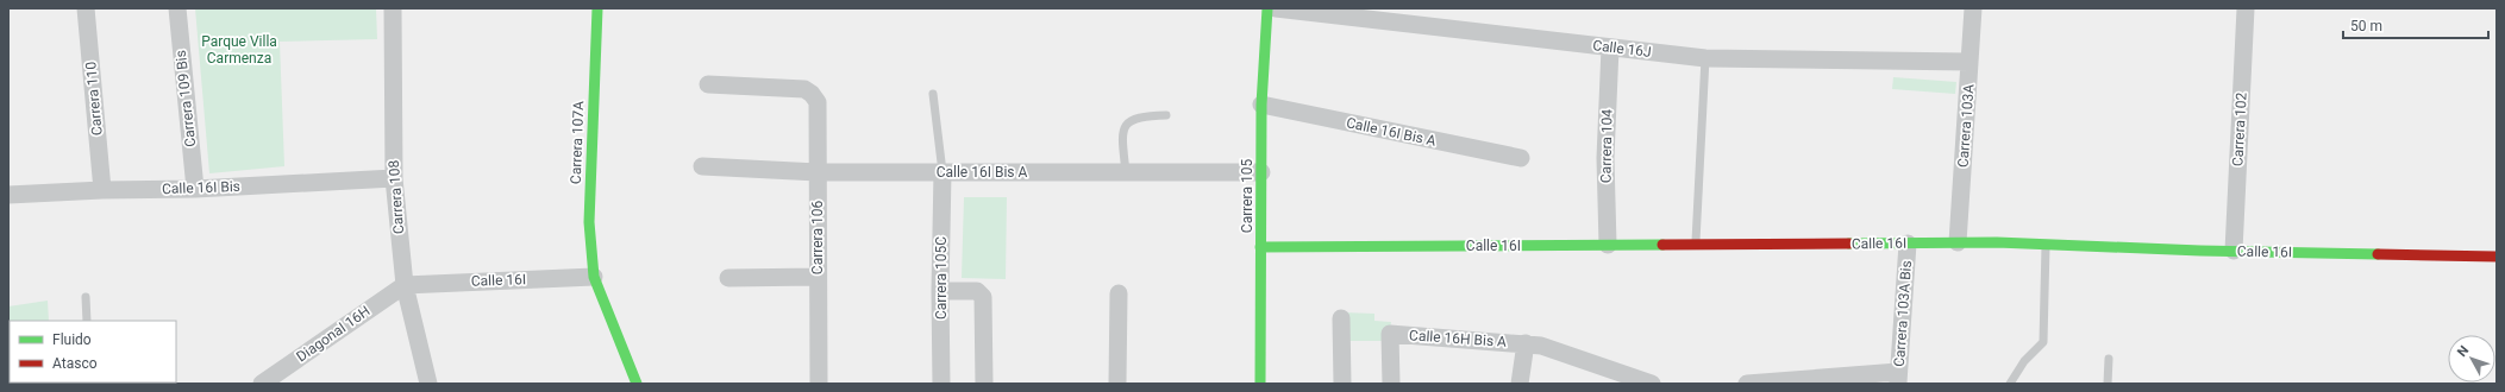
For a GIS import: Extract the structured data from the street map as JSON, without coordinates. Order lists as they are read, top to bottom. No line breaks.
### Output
{"streets":{"street":["Calle 16J","Carrera 110","Carrera 109 Bis","Carrera 103A","Carrera 102","Calle 16I Bis A","Carrera 107A","Carrera 104","Calle 16I Bis","Carrera 105","Carrera 108","Carrera 106","Calle 16I","Carrera 105C","Carrera 103A Bis","Diagonal 16H","Calle 16H Bis A"]},"crossings":[["Calle 16J","Carrera 103A"],["Calle 16J","Carrera 104"],["Carrera 110","Calle 16I Bis"],["Carrera 109 Bis","Calle 16I Bis"],["Carrera 103A","Calle 16I"],["Carrera 102","Calle 16I"],["Calle 16I Bis A","Carrera 105"],["Calle 16I Bis A","Carrera 106"],["Calle 16I Bis A","Carrera 105C"],["Carrera 107A","Calle 16I"],["Carrera 104","Calle 16I"],["Calle 16I Bis","Carrera 108"],["Carrera 105","Calle 16I"],["Carrera 108","Calle 16I"],["Carrera 108","Diagonal 16H"],["Calle 16I","Carrera 103A Bis"],["Calle 16I","Diagonal 16H"]],"parks":["Parque Villa Carmenza"],"legend":["Fluido","Atasco"],"scale_bar":"50 m","north":"top left"}
